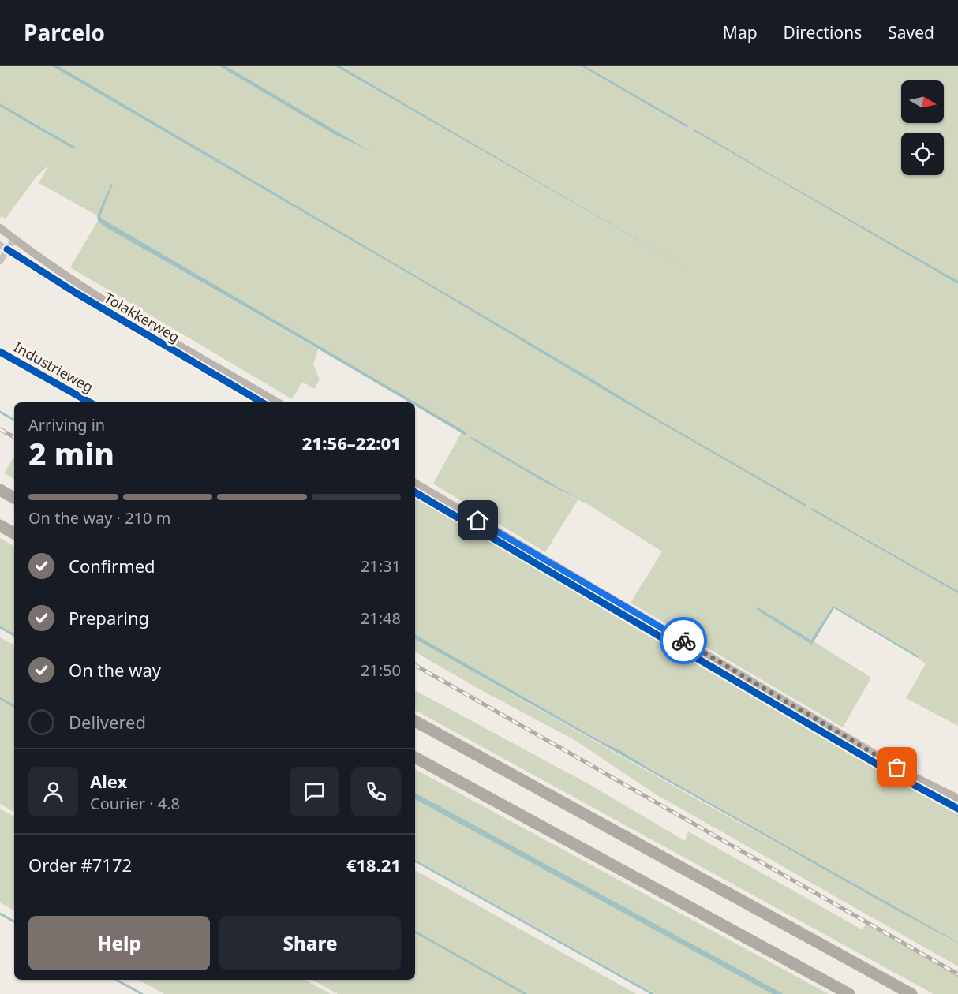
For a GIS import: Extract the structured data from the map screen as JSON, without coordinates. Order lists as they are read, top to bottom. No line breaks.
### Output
{"streets":{"main road":["Tolakkerweg"],"street":["Industrieweg"]},"north":"right","page":{"header":"Parcelo","nav":["Map","Directions","Saved"],"heading":["2 min","Arriving in","21:56–22:01"],"panel":["Alex","Courier · 4.8","Order #7172","€18.21"],"bar":"On the way · 210 m","list":[["Confirmed","21:31"],["Preparing","21:48"],["On the way","21:50"],"Delivered"],"buttons":["Help","Share"]}}
